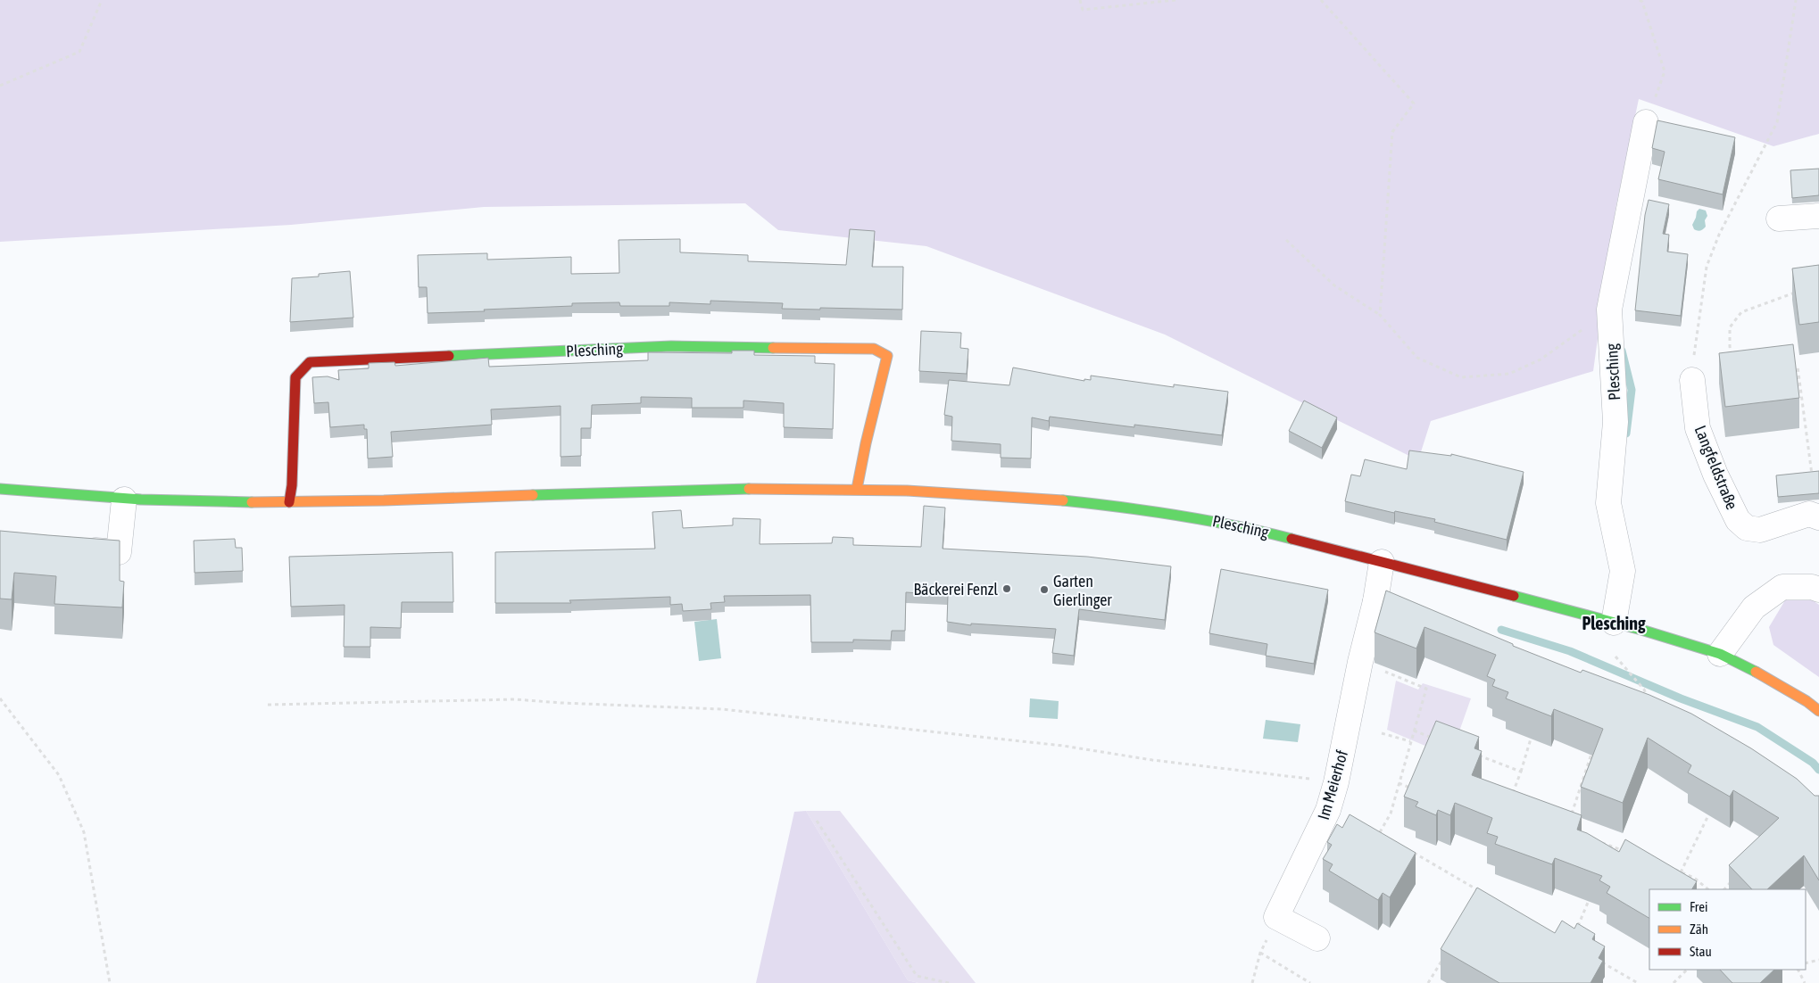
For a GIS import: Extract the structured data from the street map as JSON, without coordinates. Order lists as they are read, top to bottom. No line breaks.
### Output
{"streets":{"main road":["Plesching"],"street":["Langfeldstraße","Im Meierhof"]},"crossings":[["Plesching","Im Meierhof"]],"districts":["Plesching"],"places":["Bäckerei Fenzl","Garten Gierlinger"],"legend":["Frei","Zäh","Stau"]}
